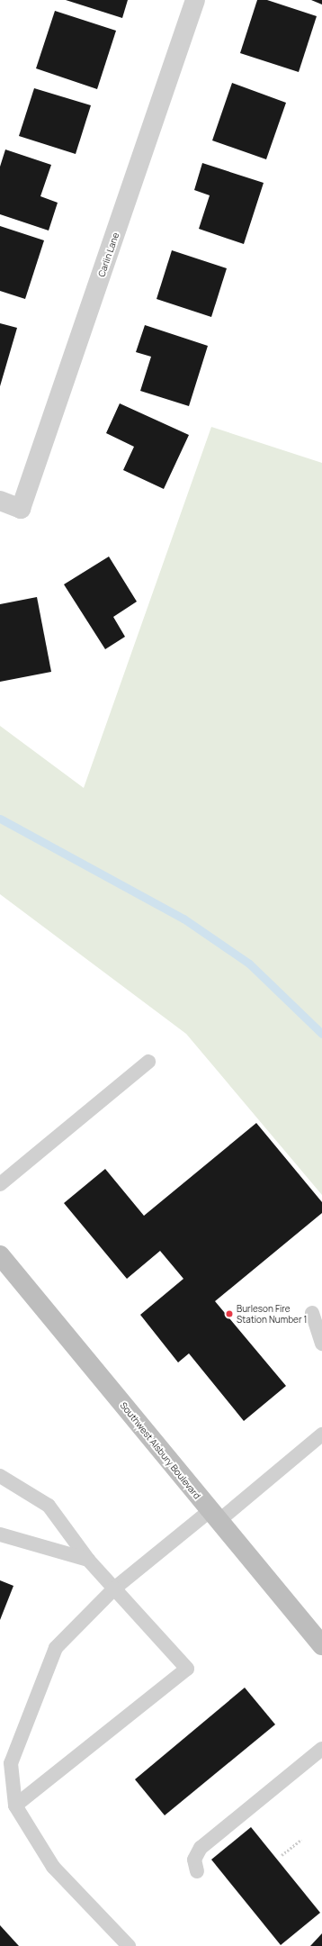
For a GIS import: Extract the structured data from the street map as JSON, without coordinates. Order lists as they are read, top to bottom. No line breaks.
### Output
{"streets":{"main road":["Southwest Alsbury Boulevard"],"street":["Carlin Lane"]},"places":["Burleson Fire Station Number 1"]}
